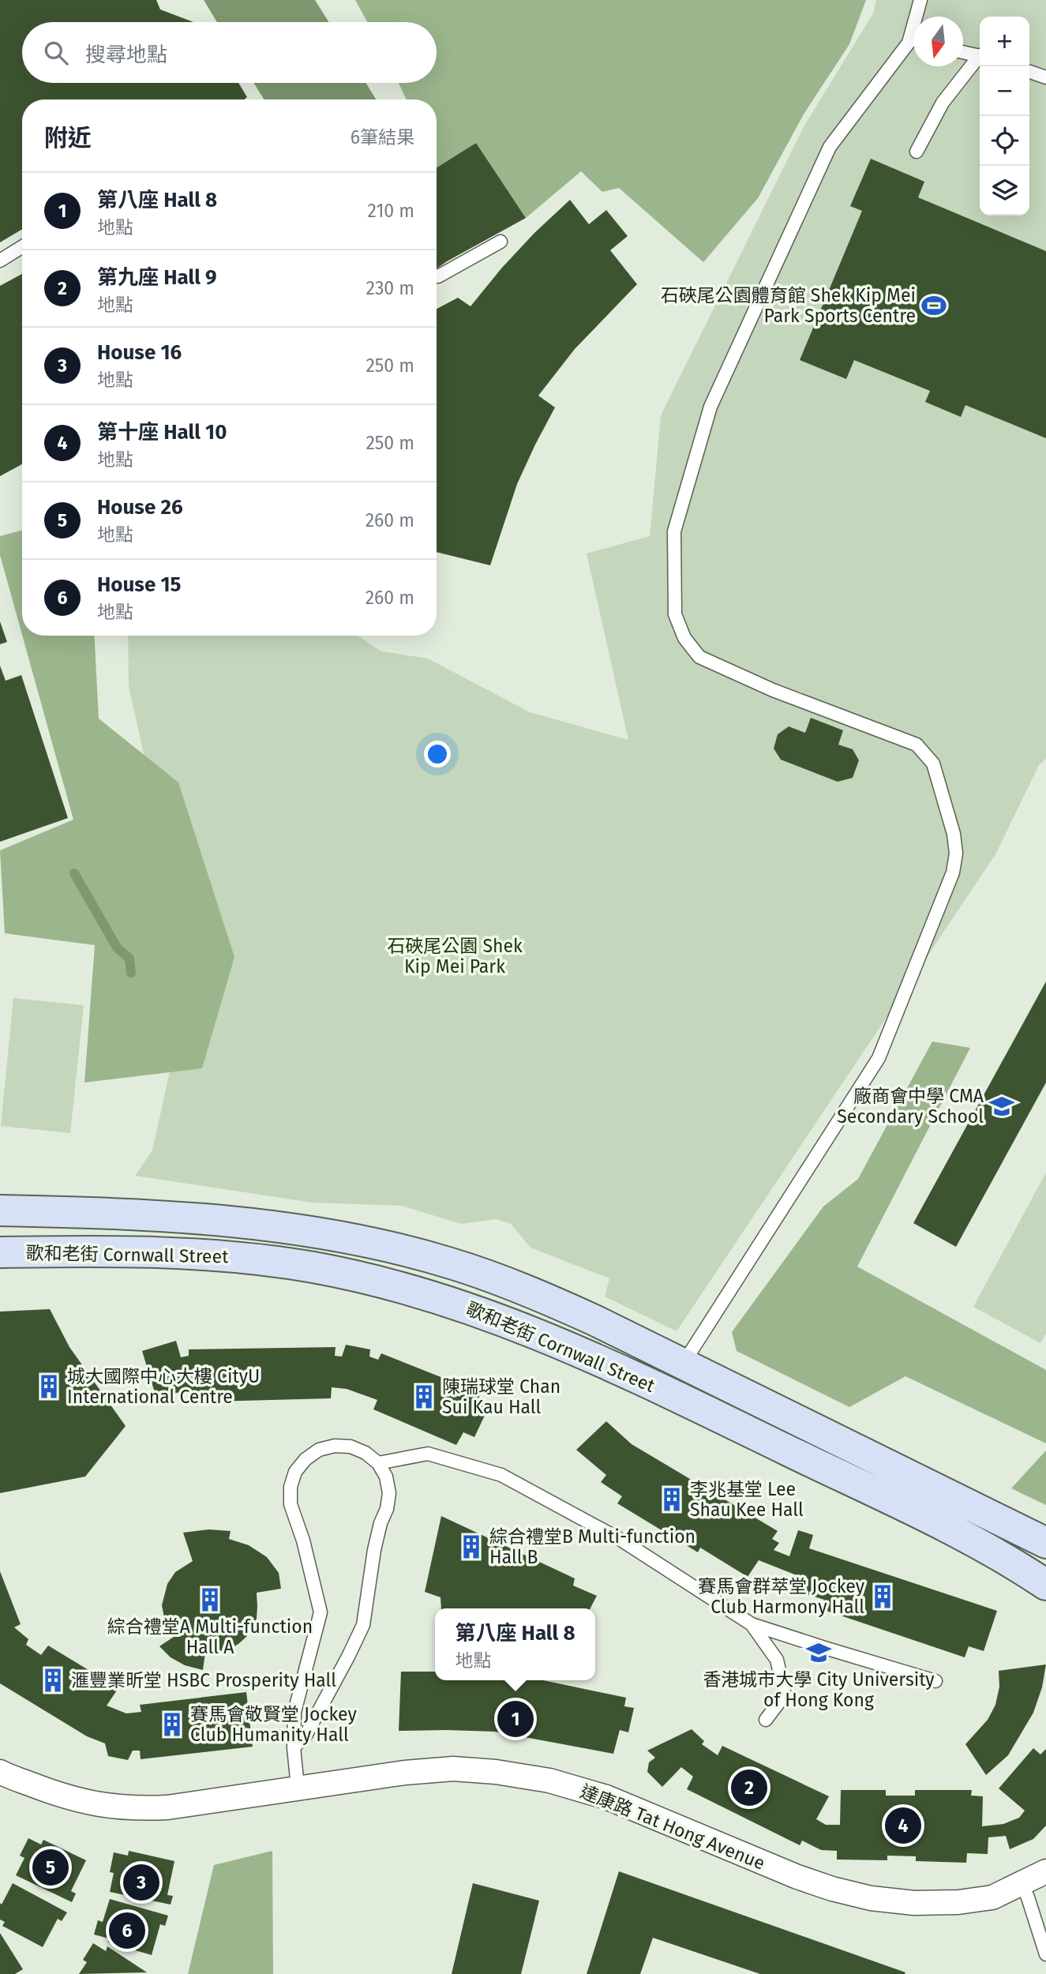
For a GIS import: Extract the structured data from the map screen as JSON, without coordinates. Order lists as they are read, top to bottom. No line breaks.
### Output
{"streets":{"main road":["歌和老街 Cornwall Street"],"street":["達康路 Tat Hong Avenue"]},"parks":["石硤尾公園 Shek Kip Mei Park"],"places":{"sports":["石硤尾公園體育館 Shek Kip Mei Park Sports Centre"],"school or university":["廠商會中學 CMA Secondary School","香港城市大學 City University of Hong Kong"],"building":["城大國際中心大樓 CityU International Centre","陳瑞球堂 Chan Sui Kau Hall","李兆基堂 Lee Shau Kee Hall","綜合禮堂B Multi-function Hall B","賽馬會群萃堂 Jockey Club Harmony Hall","綜合禮堂A Multi-function Hall A","滙豐業昕堂 HSBC Prosperity Hall","賽馬會敬賢堂 Jockey Club Humanity Hall"]},"north":"bottom","page":{"map_buttons":["+","−"],"search":"搜尋地點","heading":["附近","6筆結果"],"list":[{"mark":"1","name":"第八座 Hall 8","note":"地點","value":"210 m"},{"mark":"2","name":"第九座 Hall 9","note":"地點","value":"230 m"},{"mark":"3","name":"House 16","note":"地點","value":"250 m"},{"mark":"4","name":"第十座 Hall 10","note":"地點","value":"250 m"},{"mark":"5","name":"House 26","note":"地點","value":"260 m"},{"mark":"6","name":"House 15","note":"地點","value":"260 m"}],"popup":["第八座 Hall 8","地點"],"pins":["1","2","4","5","3","6"]}}
